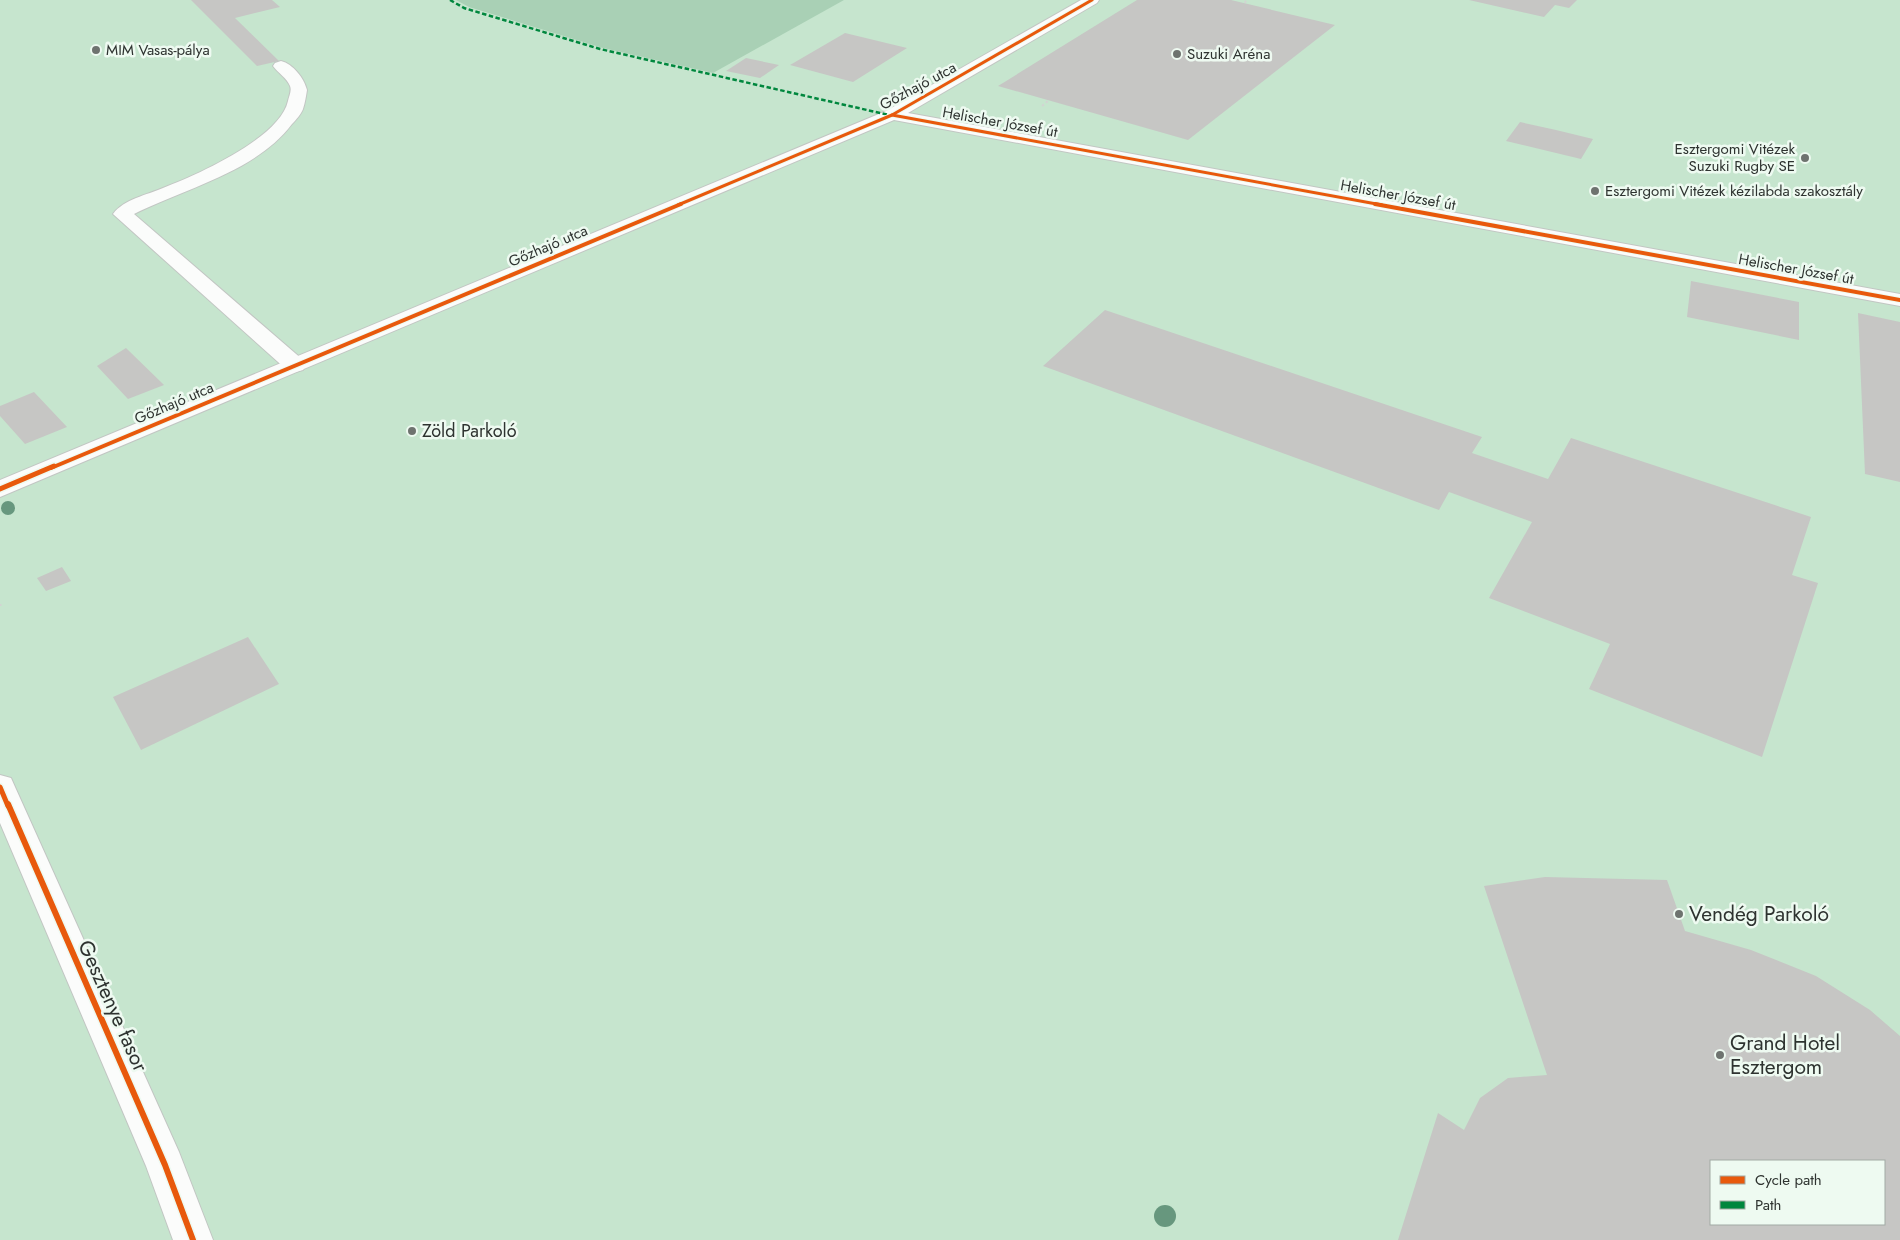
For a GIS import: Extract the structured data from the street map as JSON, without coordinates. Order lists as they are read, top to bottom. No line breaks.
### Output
{"streets":{"street":["Gőzhajó utca","Helischer József út","Gesztenye fasor"]},"crossings":[["Gőzhajó utca","Helischer József út"]],"places":["MIM Vasas-pálya","Suzuki Aréna","Esztergomi Vitézek Suzuki Rugby SE","Esztergomi Vitézek kézilabda szakosztály","Zöld Parkoló","Vendég Parkoló","Grand Hotel Esztergom"],"legend":["Cycle path","Path"]}
